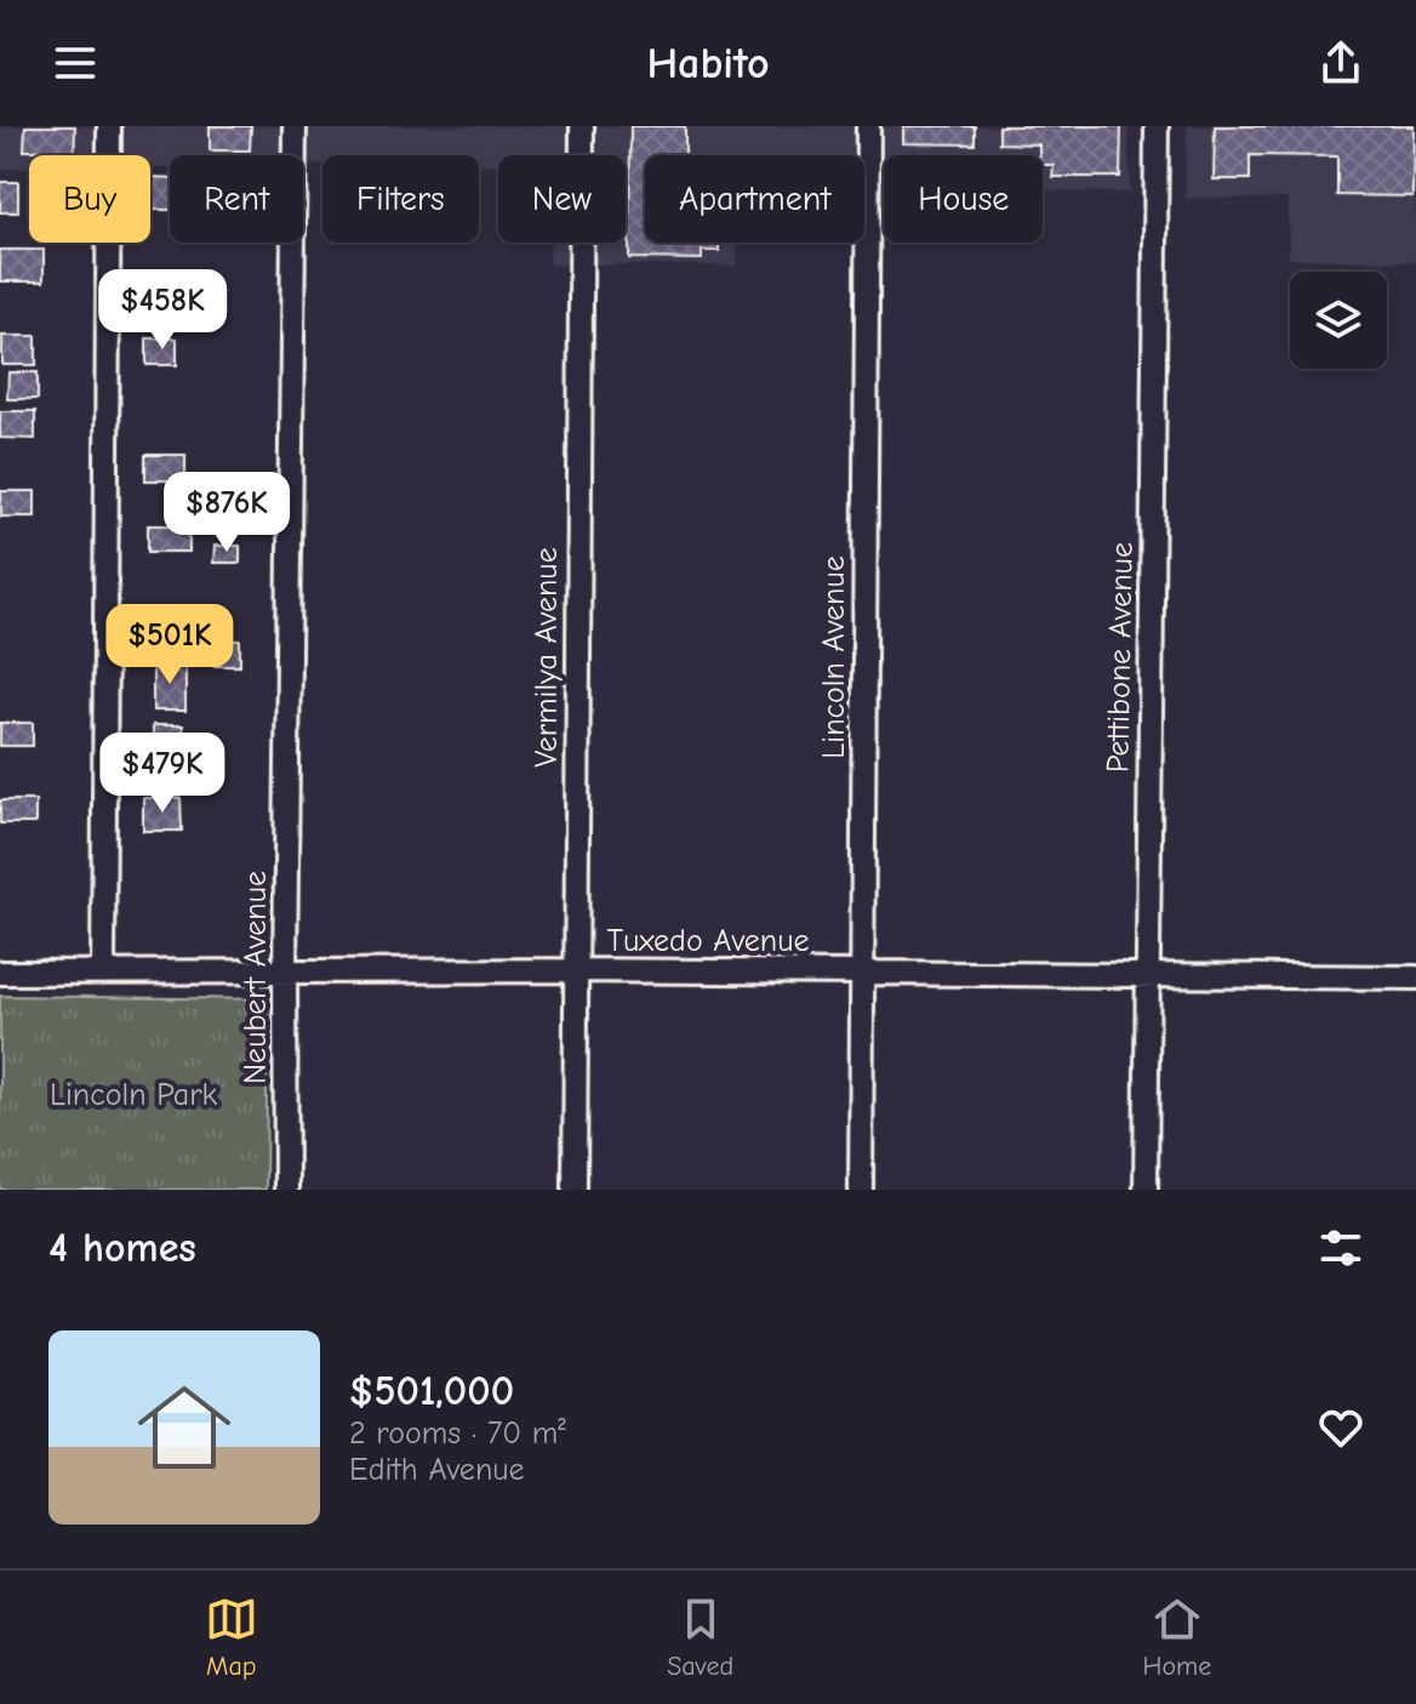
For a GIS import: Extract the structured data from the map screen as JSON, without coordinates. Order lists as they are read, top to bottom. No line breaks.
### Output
{"streets":{"street":["Vermilya Avenue","Lincoln Avenue","Pettibone Avenue","Tuxedo Avenue","Neubert Avenue"]},"crossings":[["Vermilya Avenue","Tuxedo Avenue"],["Lincoln Avenue","Tuxedo Avenue"],["Pettibone Avenue","Tuxedo Avenue"],["Tuxedo Avenue","Neubert Avenue"]],"parks":["Lincoln Park"],"page":{"header":"Habito","chip":["Buy","Rent","Filters","New","Apartment","House"],"price":["$458K","$876K","$501K","$479K"],"heading":"4 homes","list":[{"name":"$501,000","note":"2 rooms · 70 m² · Edith Avenue"}],"tabs":["Map","Saved","Home"]}}
